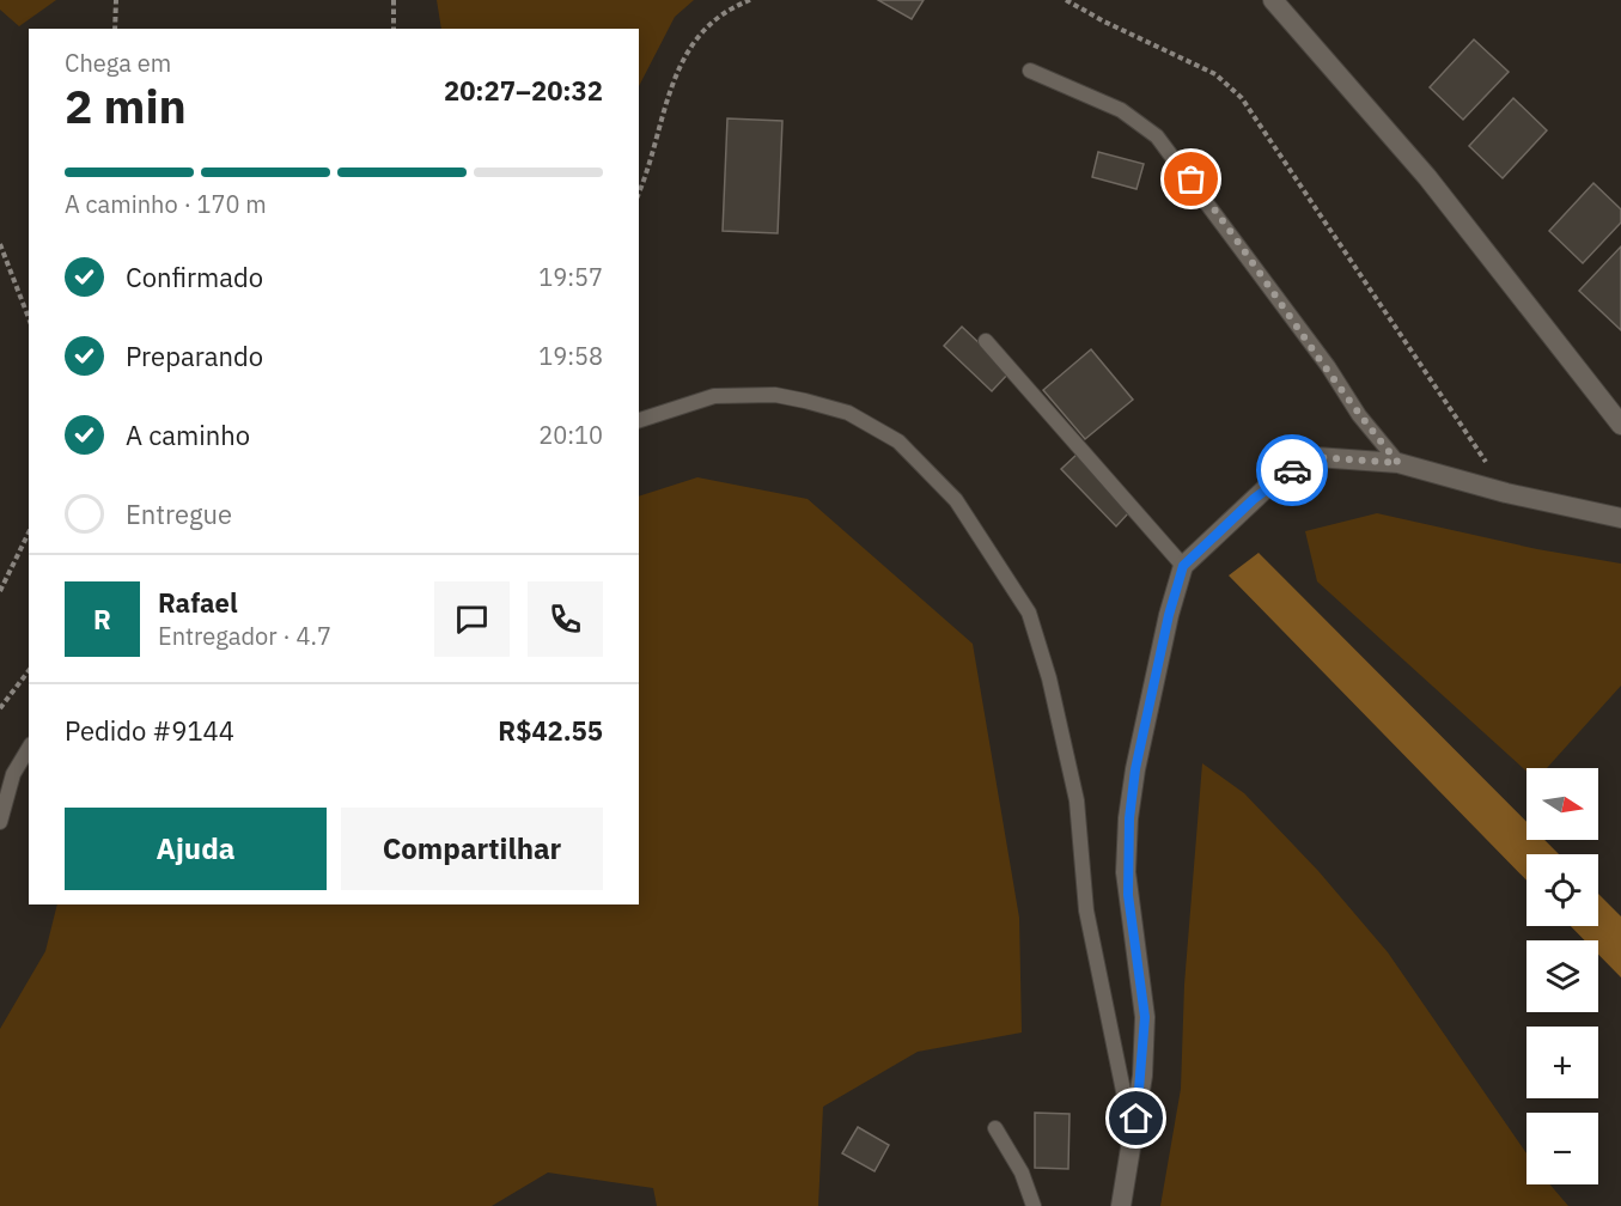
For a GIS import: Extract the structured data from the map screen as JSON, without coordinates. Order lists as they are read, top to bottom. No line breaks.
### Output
{"north":"right","page":{"heading":["2 min","Chega em","20:27–20:32"],"panel":["Rafael","Entregador · 4.7","Pedido #9144","R$42.55"],"bar":"A caminho · 170 m","list":[["Confirmado","19:57"],["Preparando","19:58"],["A caminho","20:10"],"Entregue"],"round":"R","map_buttons":["+","−"],"buttons":["Ajuda","Compartilhar"]}}
